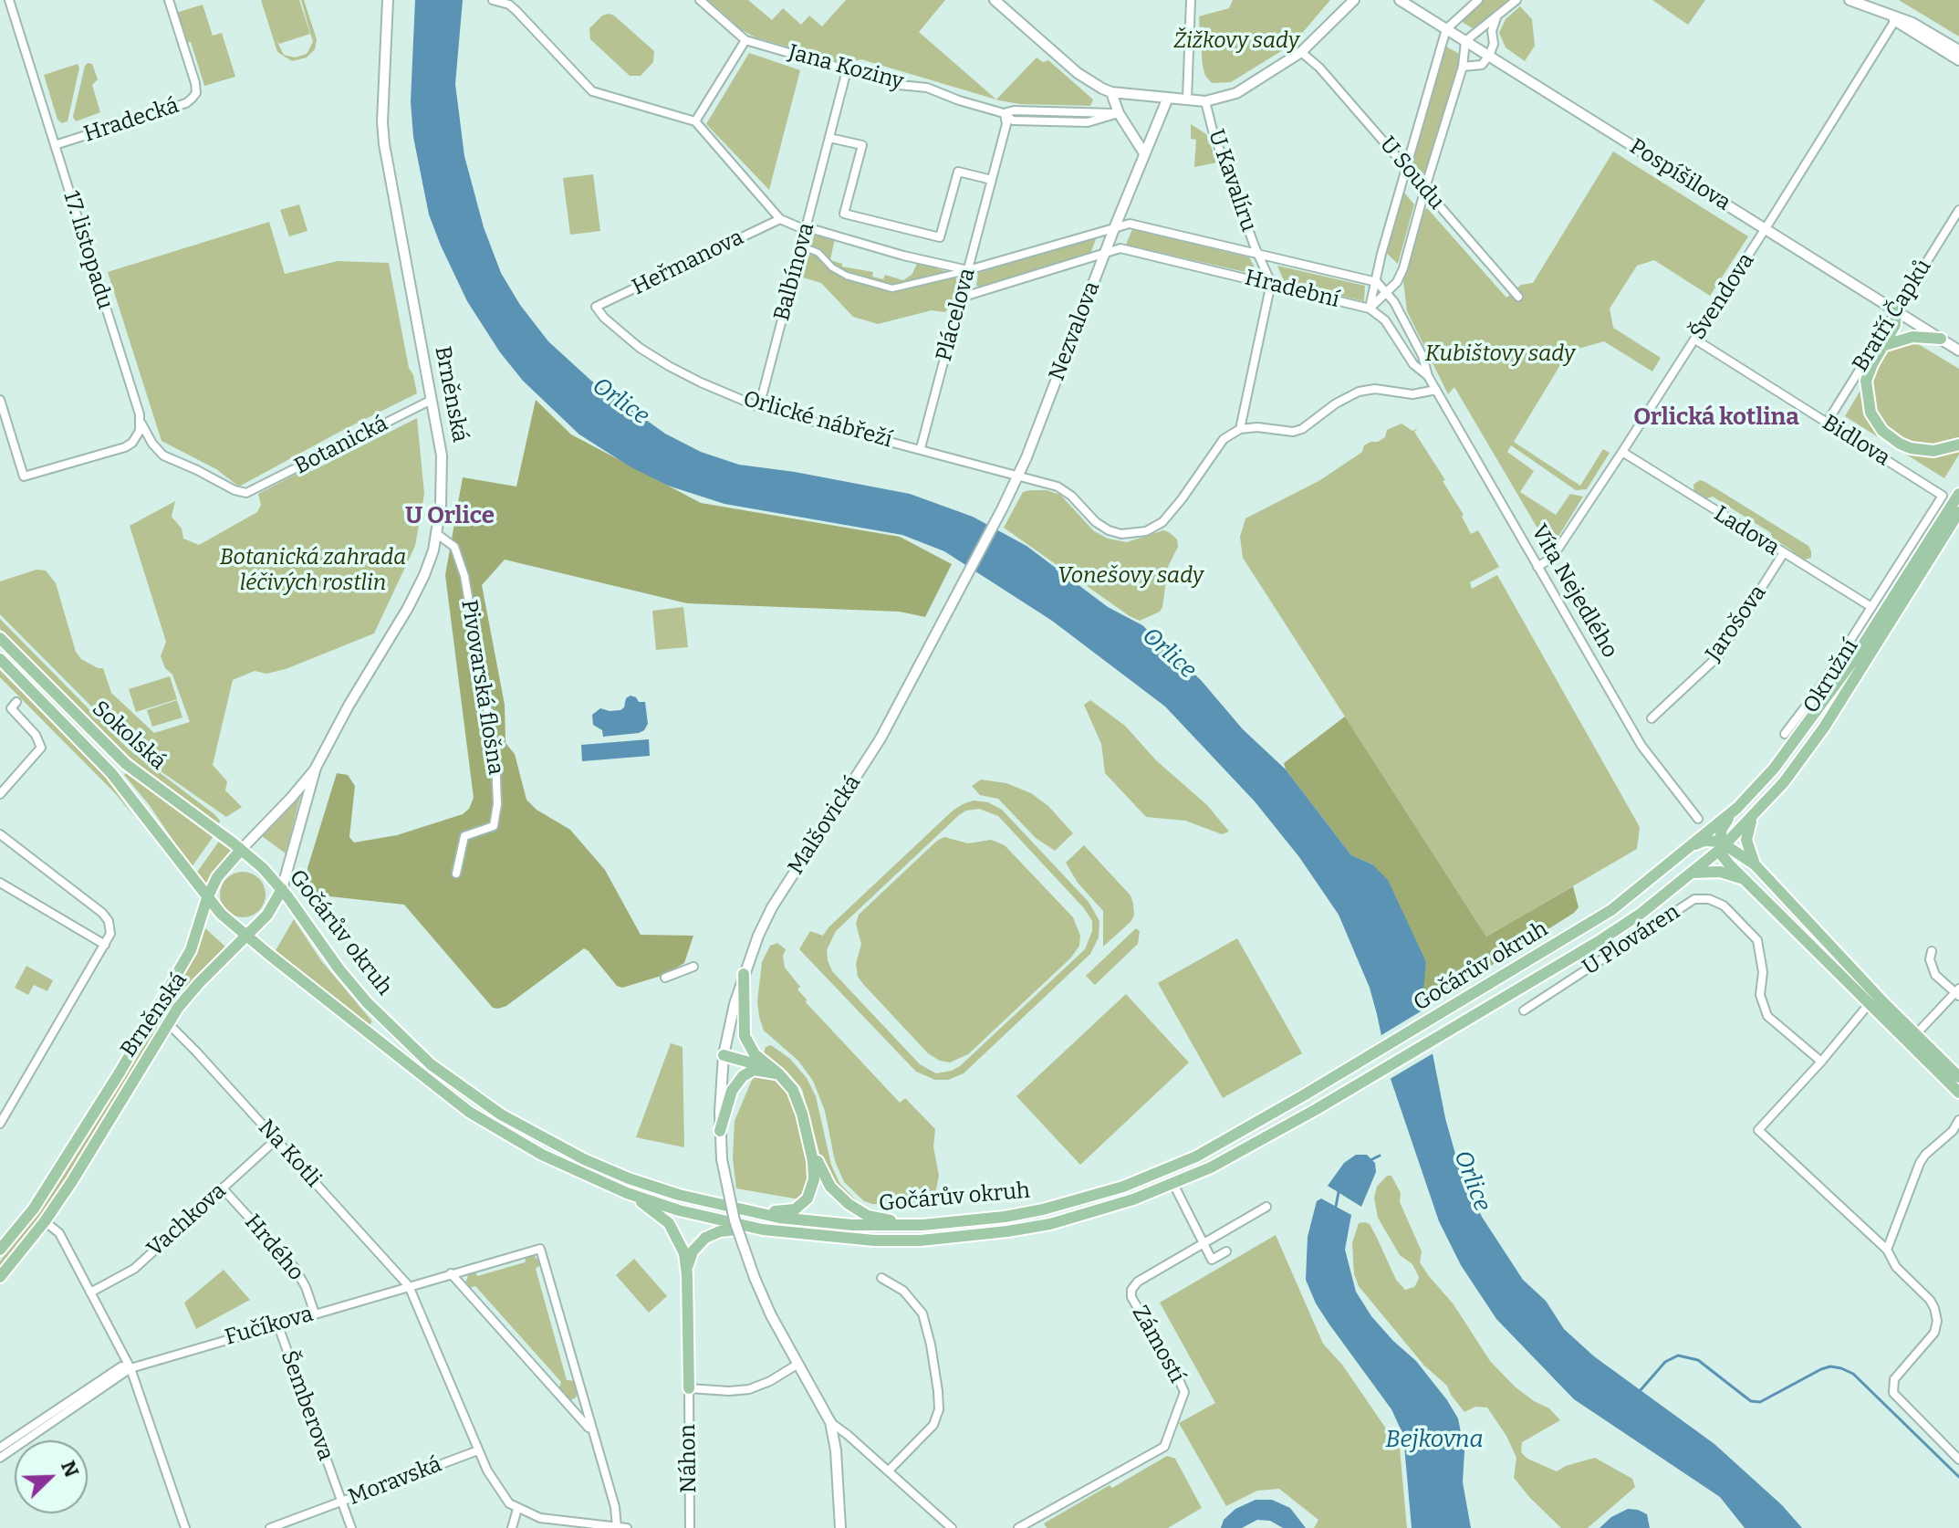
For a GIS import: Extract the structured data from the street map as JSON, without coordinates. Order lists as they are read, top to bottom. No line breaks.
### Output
{"streets":{"main road":["Brněnská","Okružní","Sokolská","Gočárův okruh"],"street":["Jana Koziny","Hradecká","U Soudu","Pospíšilova","U Kavalíru","17. listopadu","Heřmanova","Balbínova","Hradební","Švendova","Plácelova","Bratří Čapků","Nezvalova","Orlické nábřeží","Bidlova","Botanická","Ladova","Víta Nejedlého","Jarošova","Pivovarská flošna","Malšovická","U Plováren","Na Kotli","Vachkova","Hrdého","Fučíkova","Zámostí","Šemberova","Náhon","Moravská"]},"crossings":[["Jana Koziny","Balbínova"],["Jana Koziny","Plácelova"],["Hradecká","17. listopadu"],["U Soudu","Hradební"],["Pospíšilova","Hradební"],["Pospíšilova","Švendova"],["Pospíšilova","Bratří Čapků"],["U Kavalíru","Hradební"],["17. listopadu","Botanická"],["Heřmanova","Hradební"],["Heřmanova","Orlické nábřeží"],["Balbínova","Hradební"],["Balbínova","Plácelova"],["Balbínova","Orlické nábřeží"],["Hradební","Plácelova"],["Hradební","Nezvalova"],["Hradební","Víta Nejedlého"],["Švendova","Bidlova"],["Švendova","Ladova"],["Švendova","Víta Nejedlého"],["Plácelova","Orlické nábřeží"],["Bratří Čapků","Bidlova"],["Nezvalova","Orlické nábřeží"],["Nezvalova","Malšovická"],["Brněnská","Botanická"],["Brněnská","Pivovarská flošna"],["Brněnská","Sokolská"],["Brněnská","Gočárův okruh"],["Brněnská","Na Kotli"],["Bidlova","Okružní"],["Ladova","Jarošova"],["Ladova","Okružní"],["Okružní","Gočárův okruh"],["Sokolská","Gočárův okruh"],["Na Kotli","Vachkova"],["Na Kotli","Fučíkova"],["Na Kotli","Moravská"],["Vachkova","Hrdého"],["Hrdého","Fučíkova"],["Fučíkova","Šemberova"],["Šemberova","Moravská"]],"districts":["Orlická kotlina","U Orlice"],"water":["Orlice","Bejkovna"],"parks":["Žižkovy sady","Kubištovy sady","Botanická zahrada léčivých rostlin","Vonešovy sady"],"north":"top right"}
